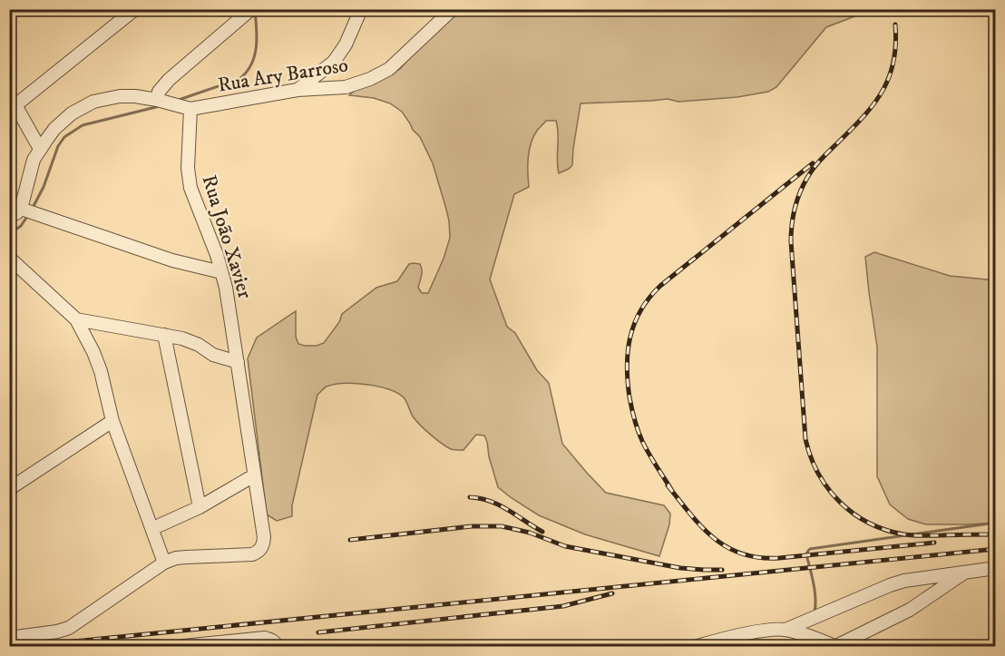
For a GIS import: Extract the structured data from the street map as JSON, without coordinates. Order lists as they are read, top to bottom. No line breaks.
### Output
{"streets":{"street":["Rua Ary Barroso","Rua João Xavier"]},"crossings":[["Rua Ary Barroso","Rua João Xavier"]]}
